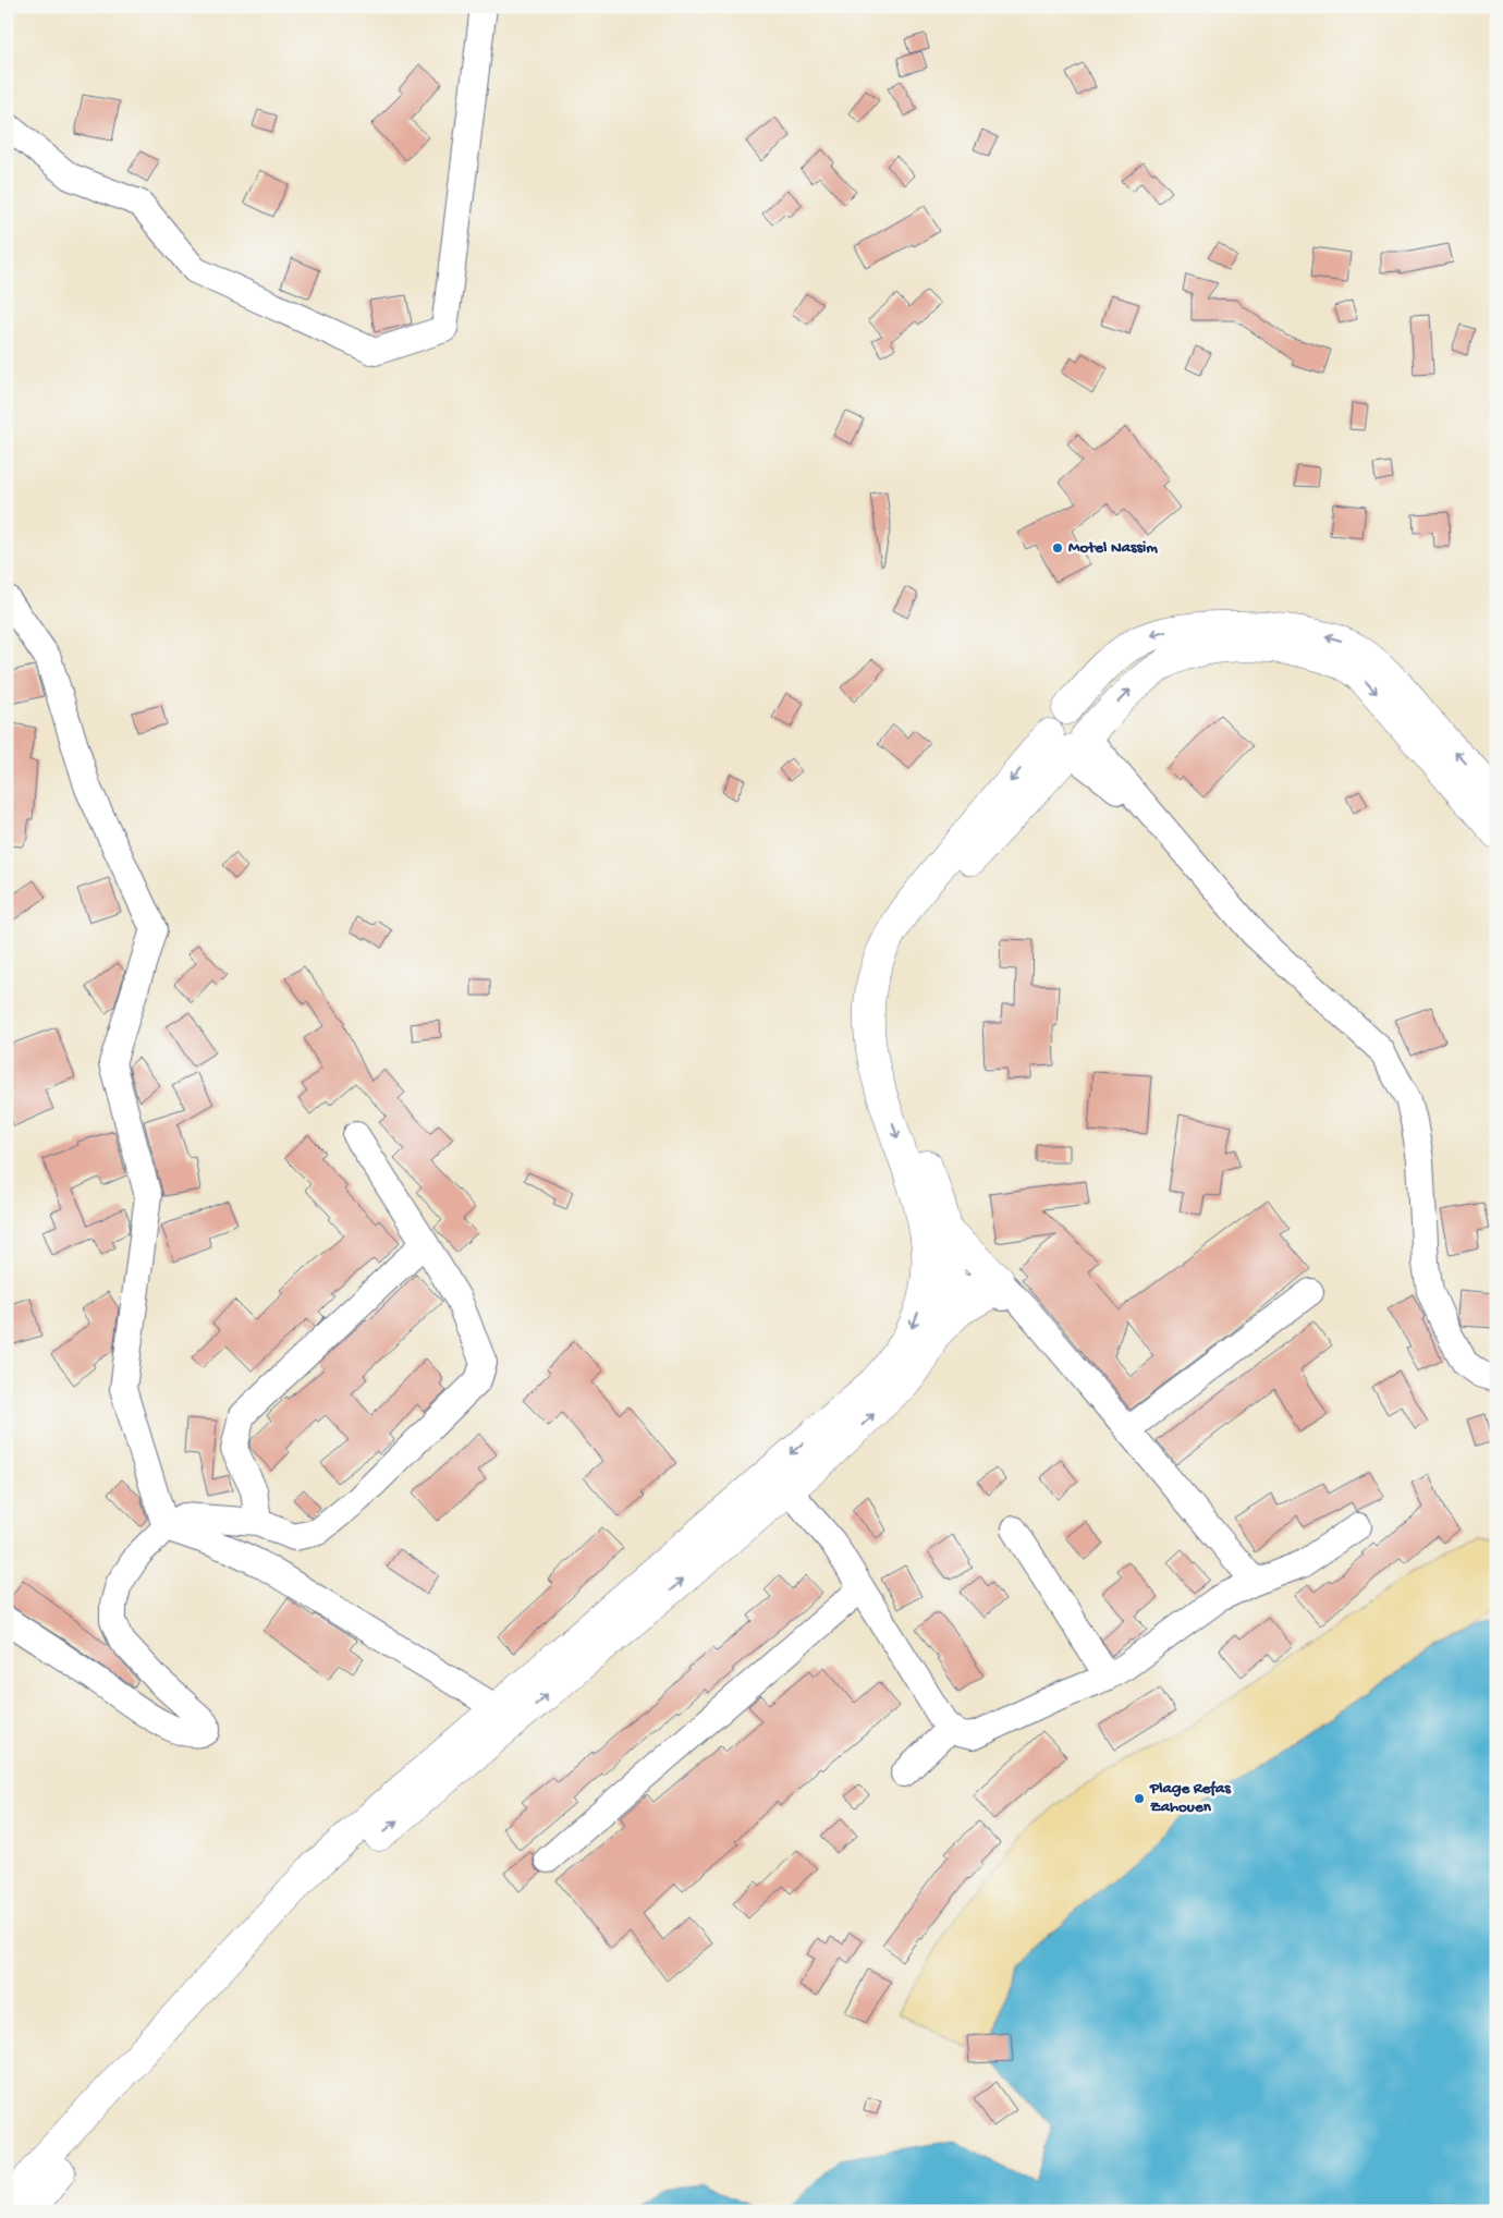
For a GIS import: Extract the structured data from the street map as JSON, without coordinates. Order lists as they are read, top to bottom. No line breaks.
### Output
{"places":["Motel Nassim","Plage Refas Zahouen"]}
